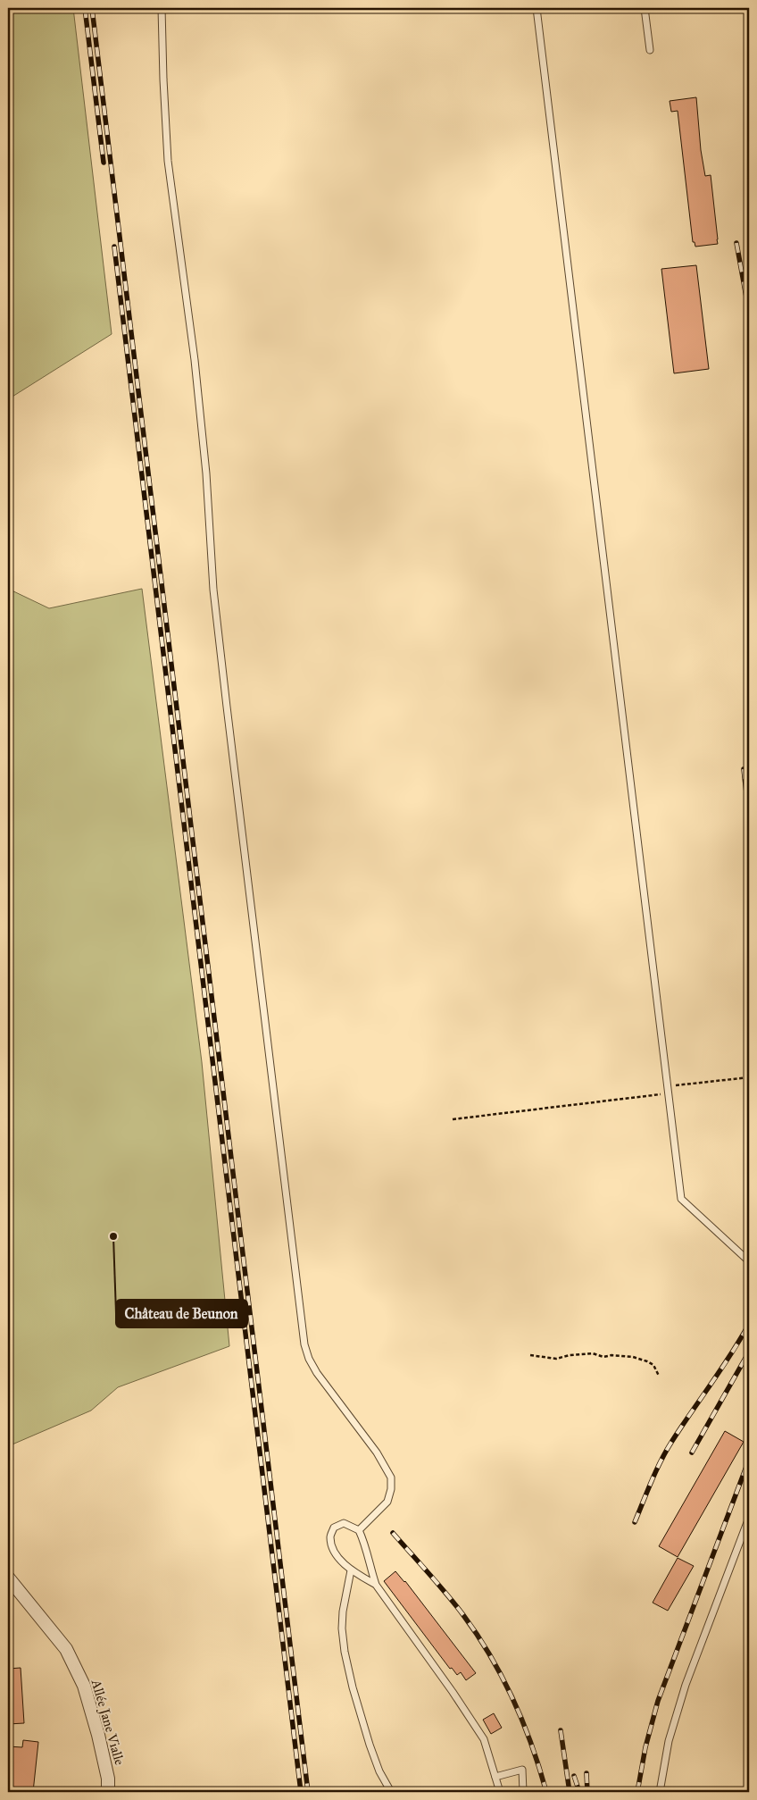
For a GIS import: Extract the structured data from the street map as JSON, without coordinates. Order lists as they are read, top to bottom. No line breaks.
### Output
{"streets":{"street":["Allée Jane Vialle"]},"places":["Château de Beunon"]}
